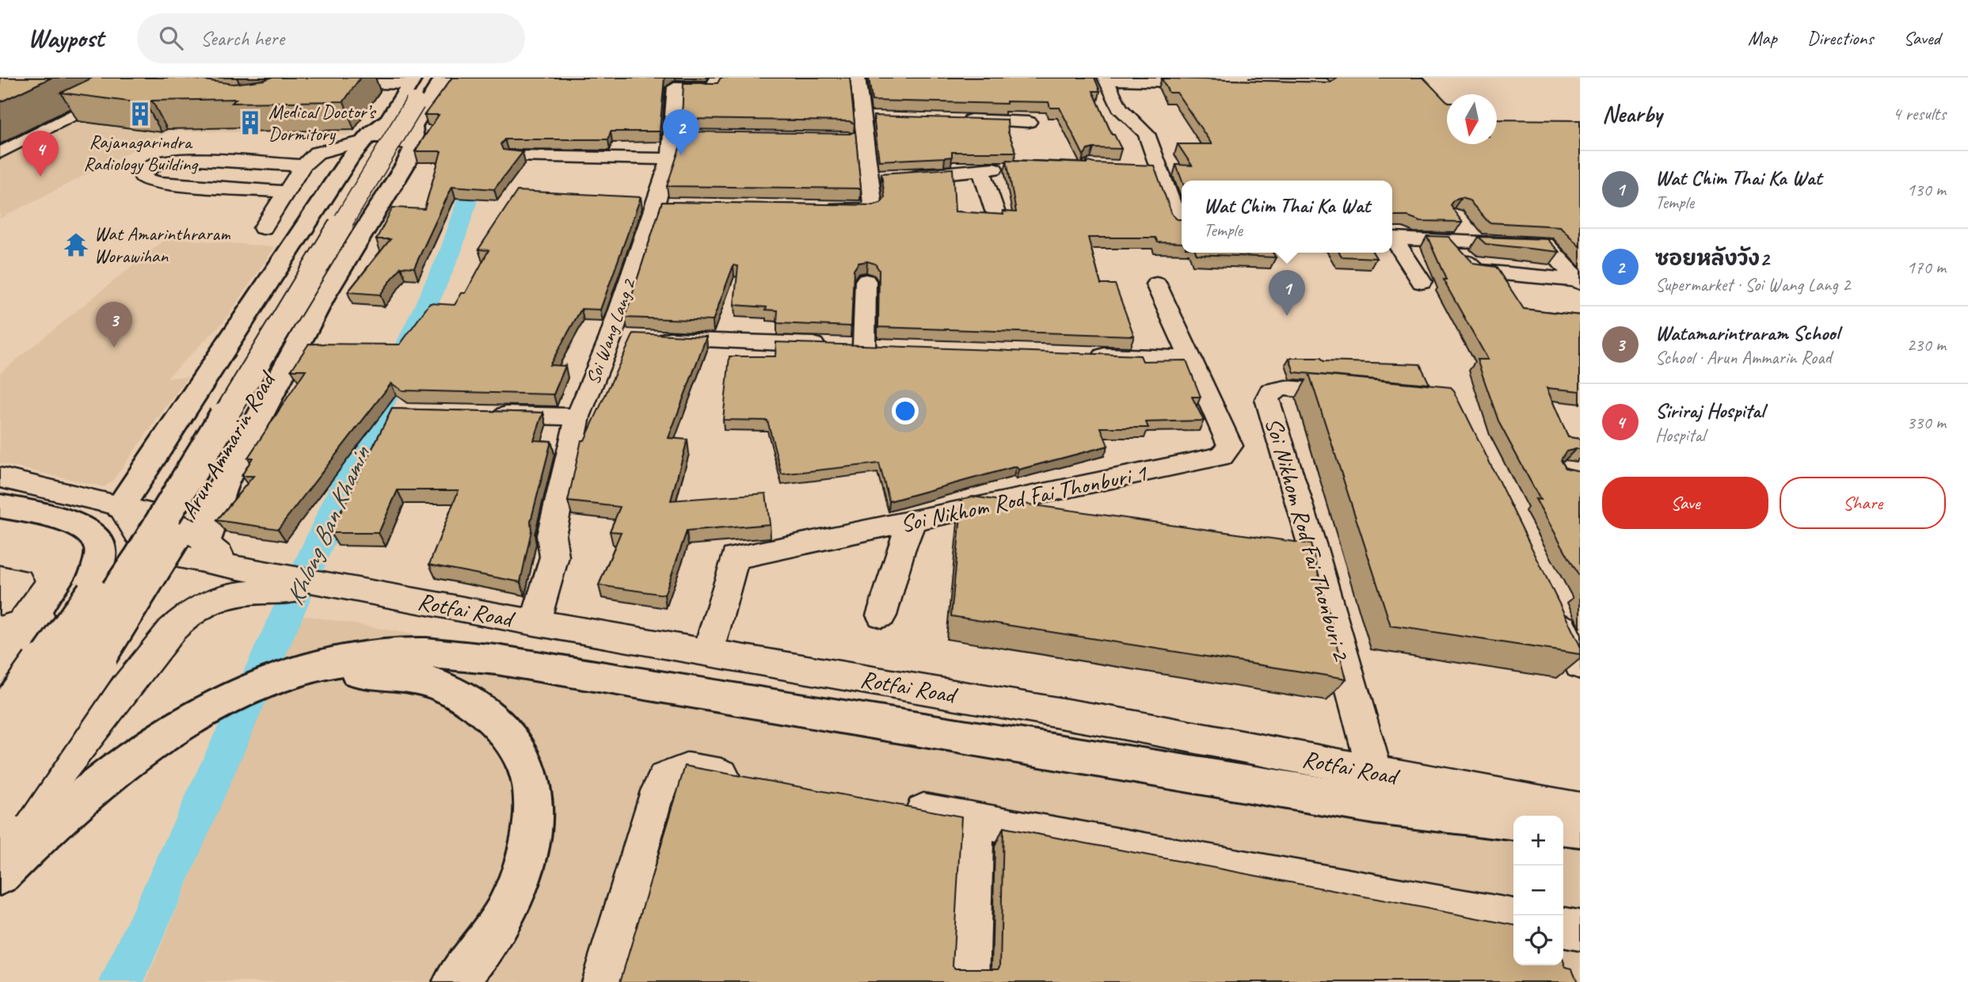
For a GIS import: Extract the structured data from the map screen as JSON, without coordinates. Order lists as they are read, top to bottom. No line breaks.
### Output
{"streets":{"main road":["Arun Ammarin Road"],"street":["Soi Wang Lang 2","Soi Nikhom Rod Fai Thonburi 1","Soi Nikhom Rod Fai Thonburi 2","Rotfai Road"]},"crossings":[["Soi Wang Lang 2","Rotfai Road"],["Soi Nikhom Rod Fai Thonburi 1","Rotfai Road"],["Soi Nikhom Rod Fai Thonburi 2","Rotfai Road"]],"water":["Khlong Ban Khamin"],"places":{"building":["Rajanagarindra Radiology Building","Medical Doctor’s Dormitory"],"temple":["Wat Amarinthraram Worawihan"]},"north":"bottom","page":{"header":"Waypost","search":"Search here","nav":["Map","Directions","Saved"],"heading":["Nearby","4 results"],"pins":["2","4","1","3"],"list":[{"mark":"1","name":"Wat Chim Thai Ka Wat","note":"Temple","value":"130 m"},{"mark":"2","name":"ซอยหลังวัง2","note":"Supermarket · Soi Wang Lang 2","value":"170 m"},{"mark":"3","name":"Watamarintraram School","note":"School · Arun Ammarin Road","value":"230 m"},{"mark":"4","name":"Siriraj Hospital","note":"Hospital","value":"330 m"}],"popup":["Wat Chim Thai Ka Wat","Temple"],"buttons":["Save","Share"],"map_buttons":["+","−"]}}
